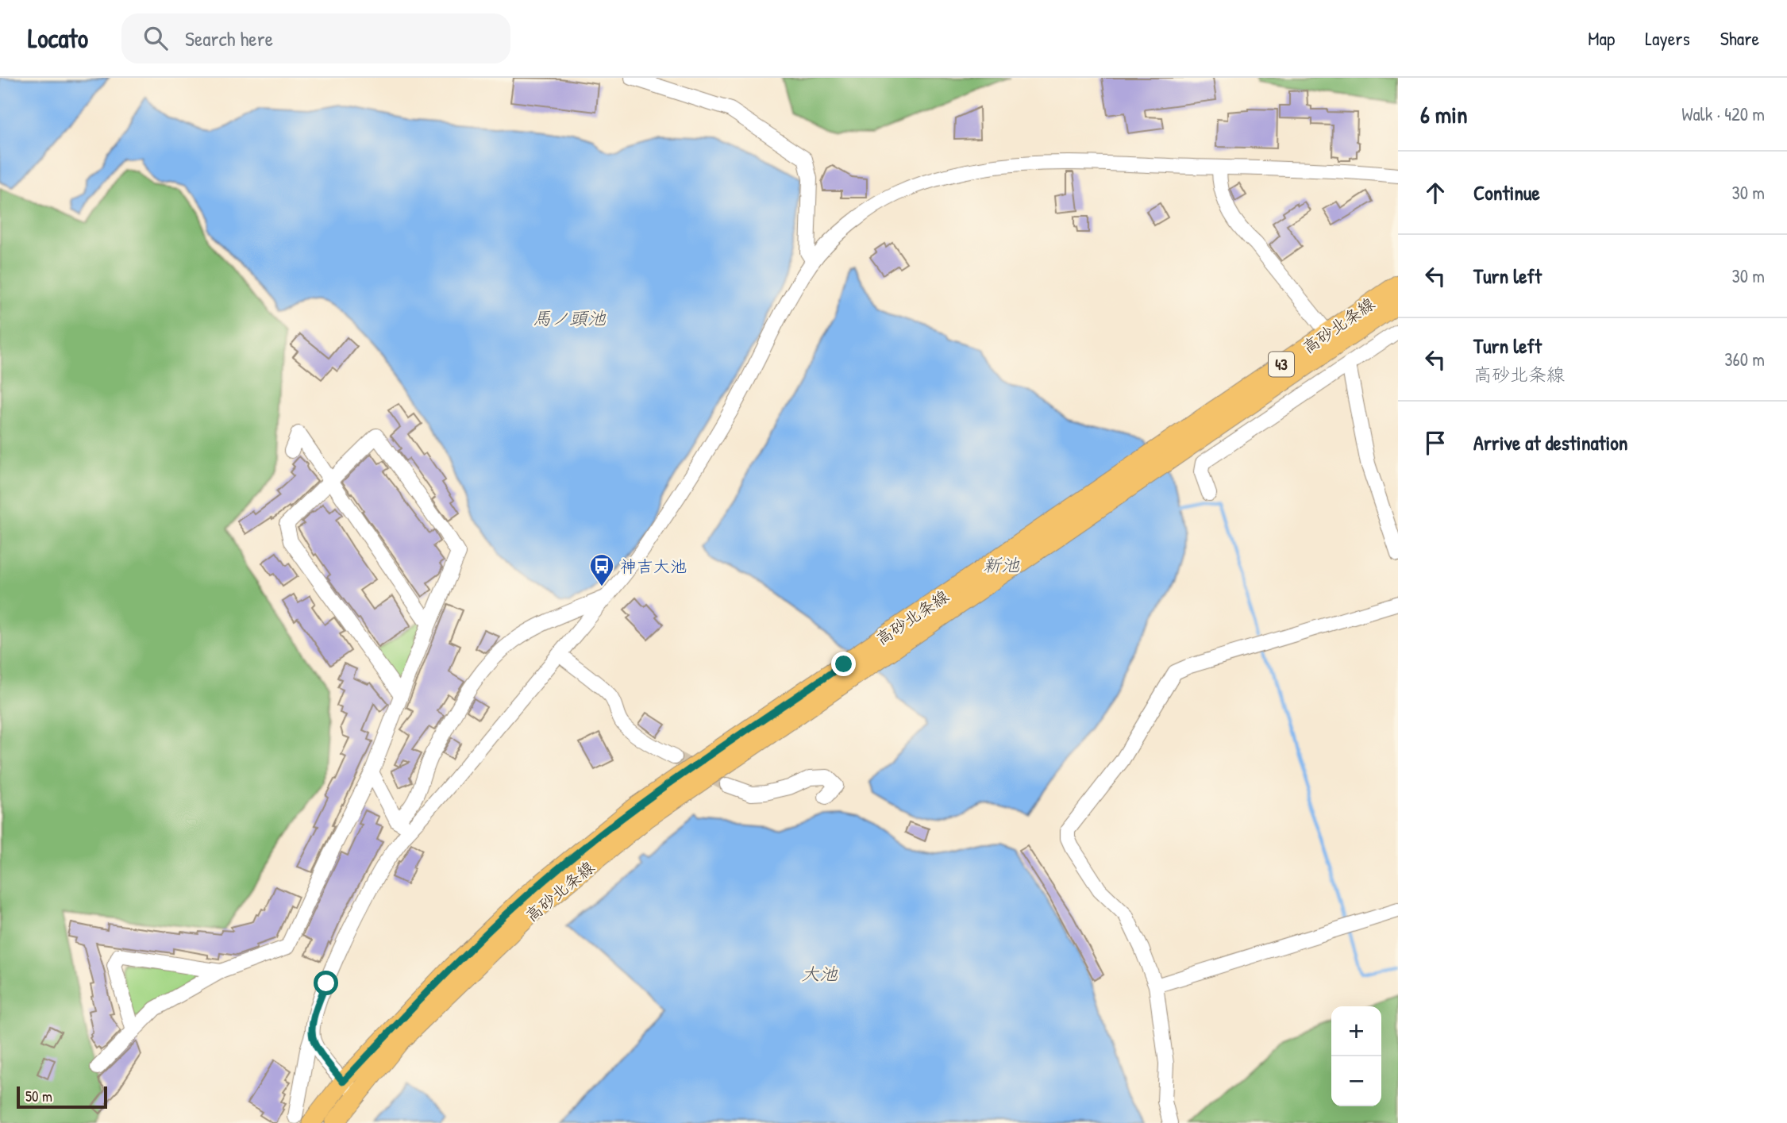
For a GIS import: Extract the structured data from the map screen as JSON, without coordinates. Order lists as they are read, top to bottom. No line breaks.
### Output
{"streets":{"main road":["高砂北条線","43"]},"water":["馬ノ頭池","新池","大池"],"places":{"bus stop":["神吉大池"]},"scale_bar":"50 m","page":{"header":"Locato","search":"Search here","nav":["Map","Layers","Share"],"heading":["6 min","Walk · 420 m"],"list":[["Continue","30 m"],["Turn left","30 m"],["Turn left","高砂北条線","360 m"],"Arrive at destination"],"map_buttons":["+","−"],"scale":"50 m"}}
